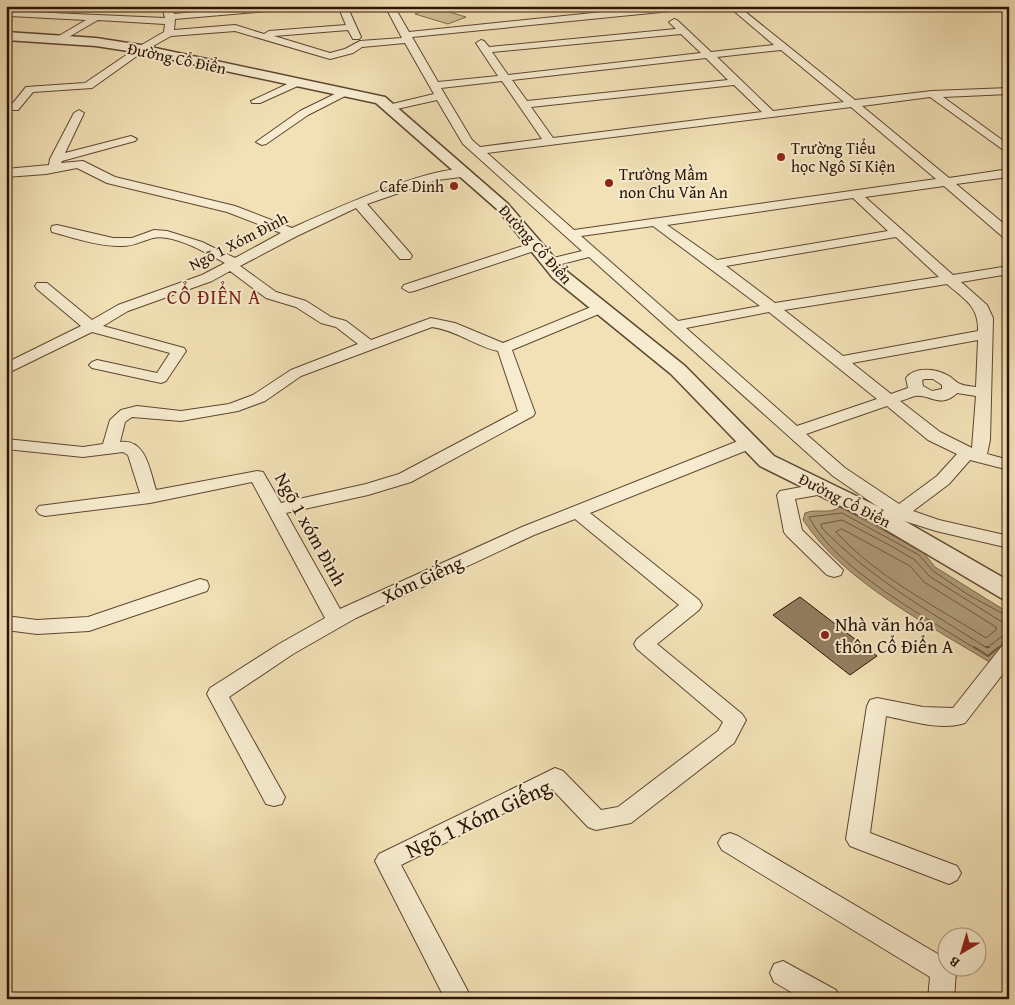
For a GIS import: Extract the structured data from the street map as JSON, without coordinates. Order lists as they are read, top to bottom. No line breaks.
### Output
{"streets":{"street":["Đường Cổ Điển","Ngõ 1 Xóm Đình","Ngõ 1 xóm Đình","Xóm Giếng","Ngõ 1 Xóm Giếng"]},"crossings":[["Đường Cổ Điển","Ngõ 1 Xóm Đình"],["Đường Cổ Điển","Xóm Giếng"],["Ngõ 1 Xóm Đình","Ngõ 1 xóm Đình"],["Ngõ 1 xóm Đình","Xóm Giếng"],["Xóm Giếng","Ngõ 1 Xóm Giếng"]],"districts":["CỔ ĐIỂN A"],"places":["Trường Tiểu học Ngô Sĩ Kiện","Trường Mầm non Chu Văn An","Cafe Dinh","Nhà văn hóa thôn Cổ Điển A"],"north":"bottom left"}
